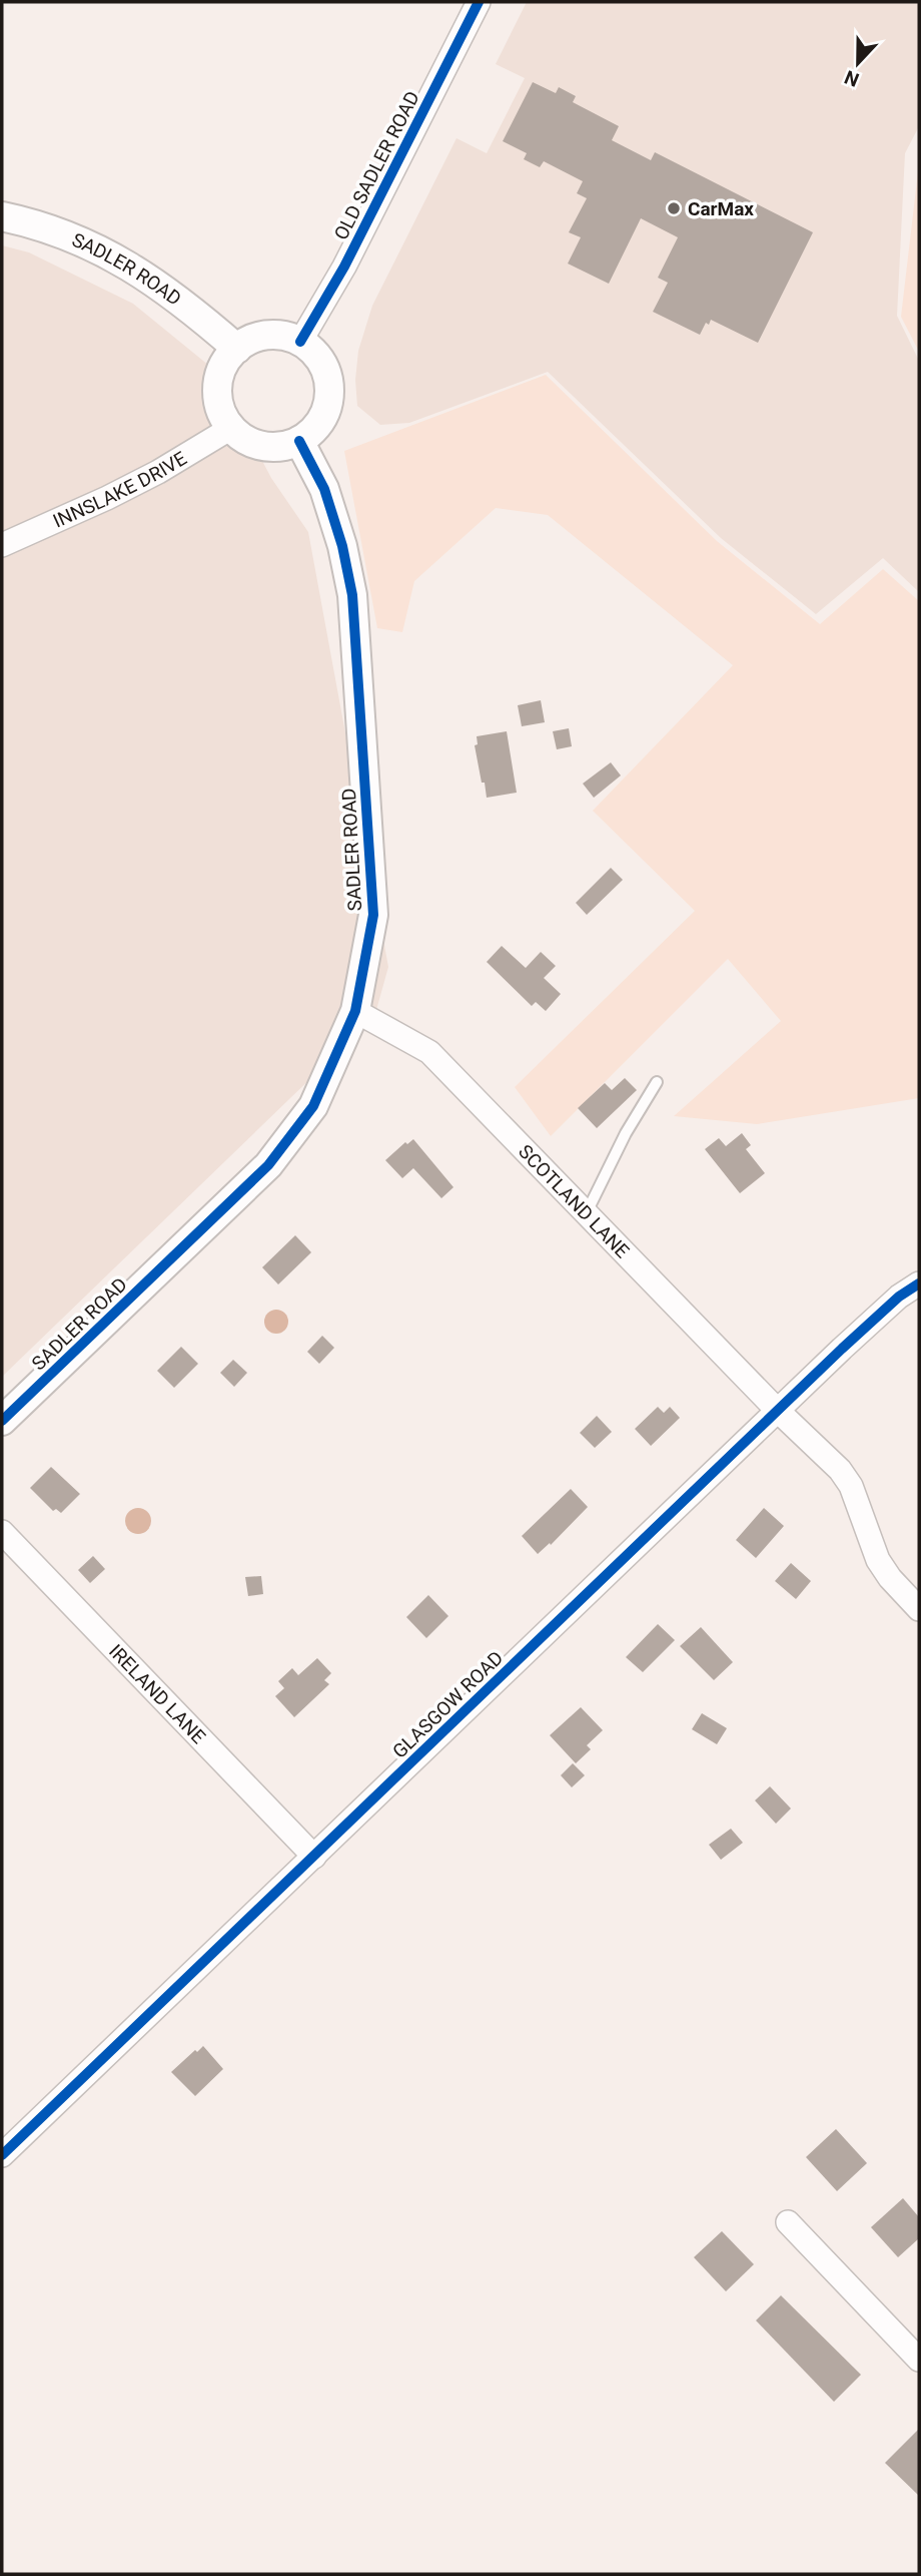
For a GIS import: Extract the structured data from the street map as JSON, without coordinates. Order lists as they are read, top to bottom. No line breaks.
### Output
{"streets":{"street":["OLD SADLER ROAD","SADLER ROAD","INNSLAKE DRIVE","SCOTLAND LANE","IRELAND LANE","GLASGOW ROAD"]},"crossings":[["OLD SADLER ROAD","SADLER ROAD"],["OLD SADLER ROAD","INNSLAKE DRIVE"],["SADLER ROAD","INNSLAKE DRIVE"],["SADLER ROAD","SCOTLAND LANE"],["SCOTLAND LANE","GLASGOW ROAD"],["IRELAND LANE","GLASGOW ROAD"]],"places":["CarMax"],"north":"bottom"}
